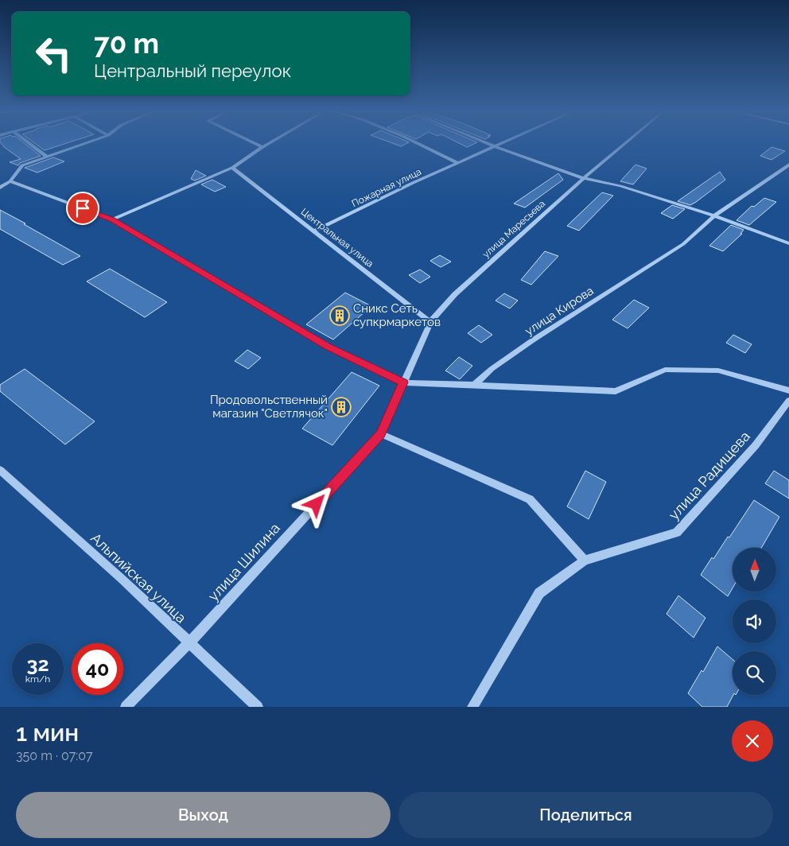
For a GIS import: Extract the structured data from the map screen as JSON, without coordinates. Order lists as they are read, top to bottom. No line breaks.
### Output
{"streets":{"street":["Пожарная улица","улица Маресьева","Центральная улица","улица Кирова","улица Радищева","улица Шилина","Альпийская улица"]},"crossings":[["Пожарная улица","Центральная улица"],["улица Маресьева","Центральная улица"],["улица Маресьева","улица Шилина"],["улица Шилина","Альпийская улица"]],"places":{"building":["Сникс Сеть супкрмаркетов","Продовольственный магазин \"Светлячок\""]},"north":"top","page":{"turn":["70 m","Центральный переулок"],"speed":"32 km/h","limit":"40","heading":["1 мин","350 m · 07:07"],"buttons":["Выход","Поделиться"]}}
